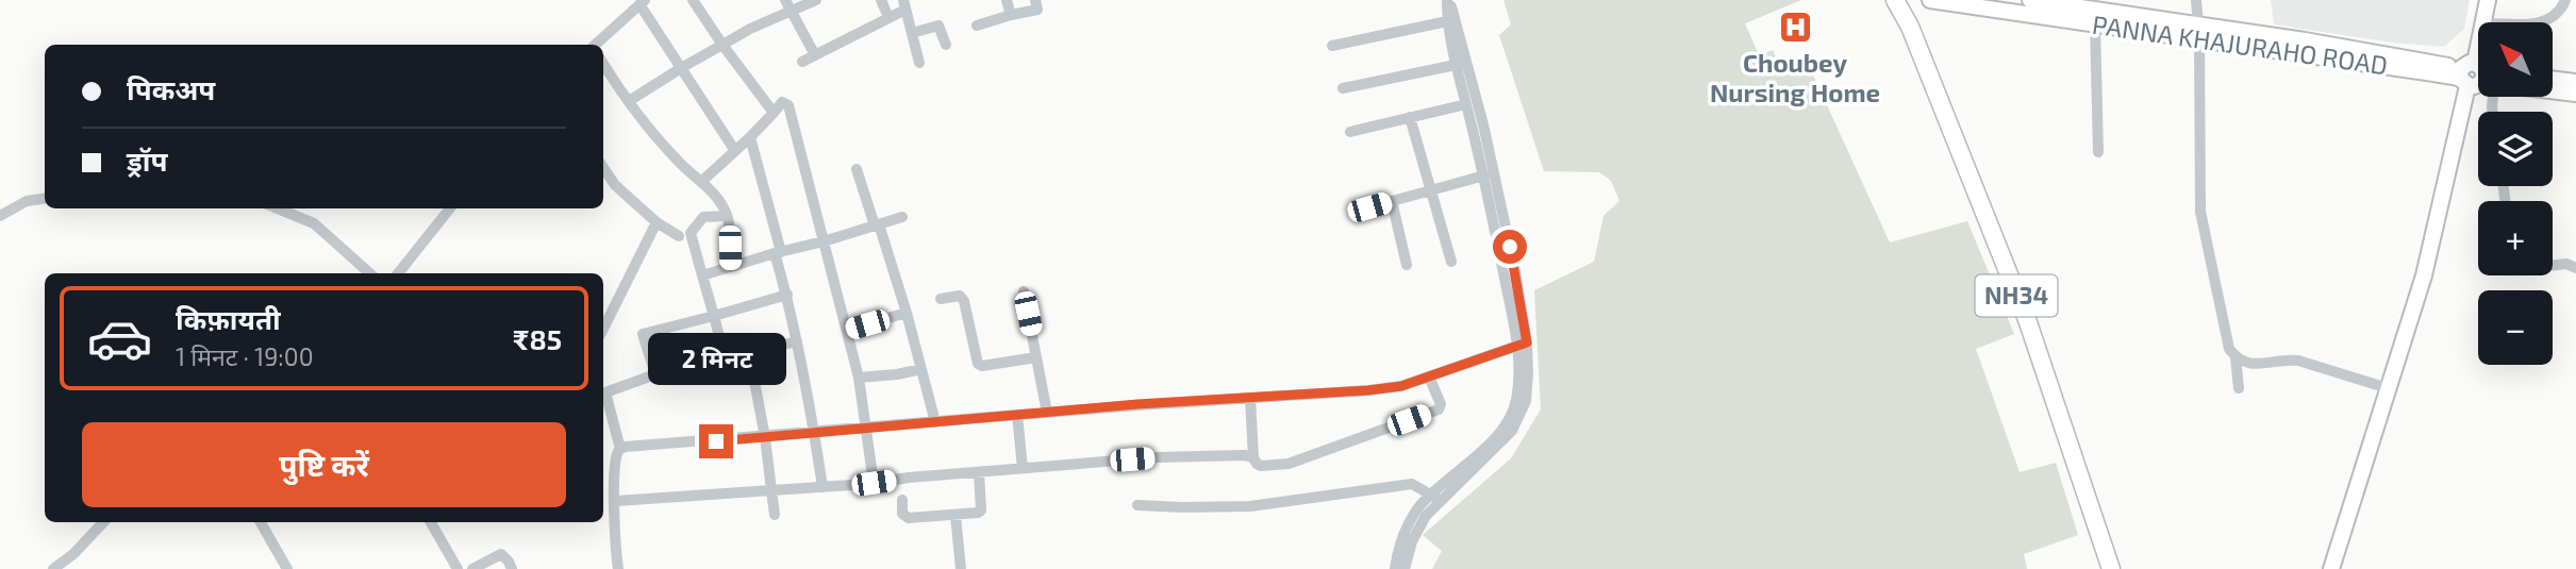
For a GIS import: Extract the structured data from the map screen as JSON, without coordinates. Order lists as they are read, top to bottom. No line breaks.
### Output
{"streets":{"highway":["NH34"],"main road":["PANNA KHAJURAHO ROAD"]},"places":{"hospital":["Choubey Nursing Home"]},"north":"top left","page":{"map_buttons":["+","−"],"banner":["पिकअप","ड्रॉप"],"list":[{"name":"किफ़ायती","note":"1 मिनट · 19:00","value":"₹85"}],"bubble":"2 मिनट","buttons":"पुष्टि करें"}}
